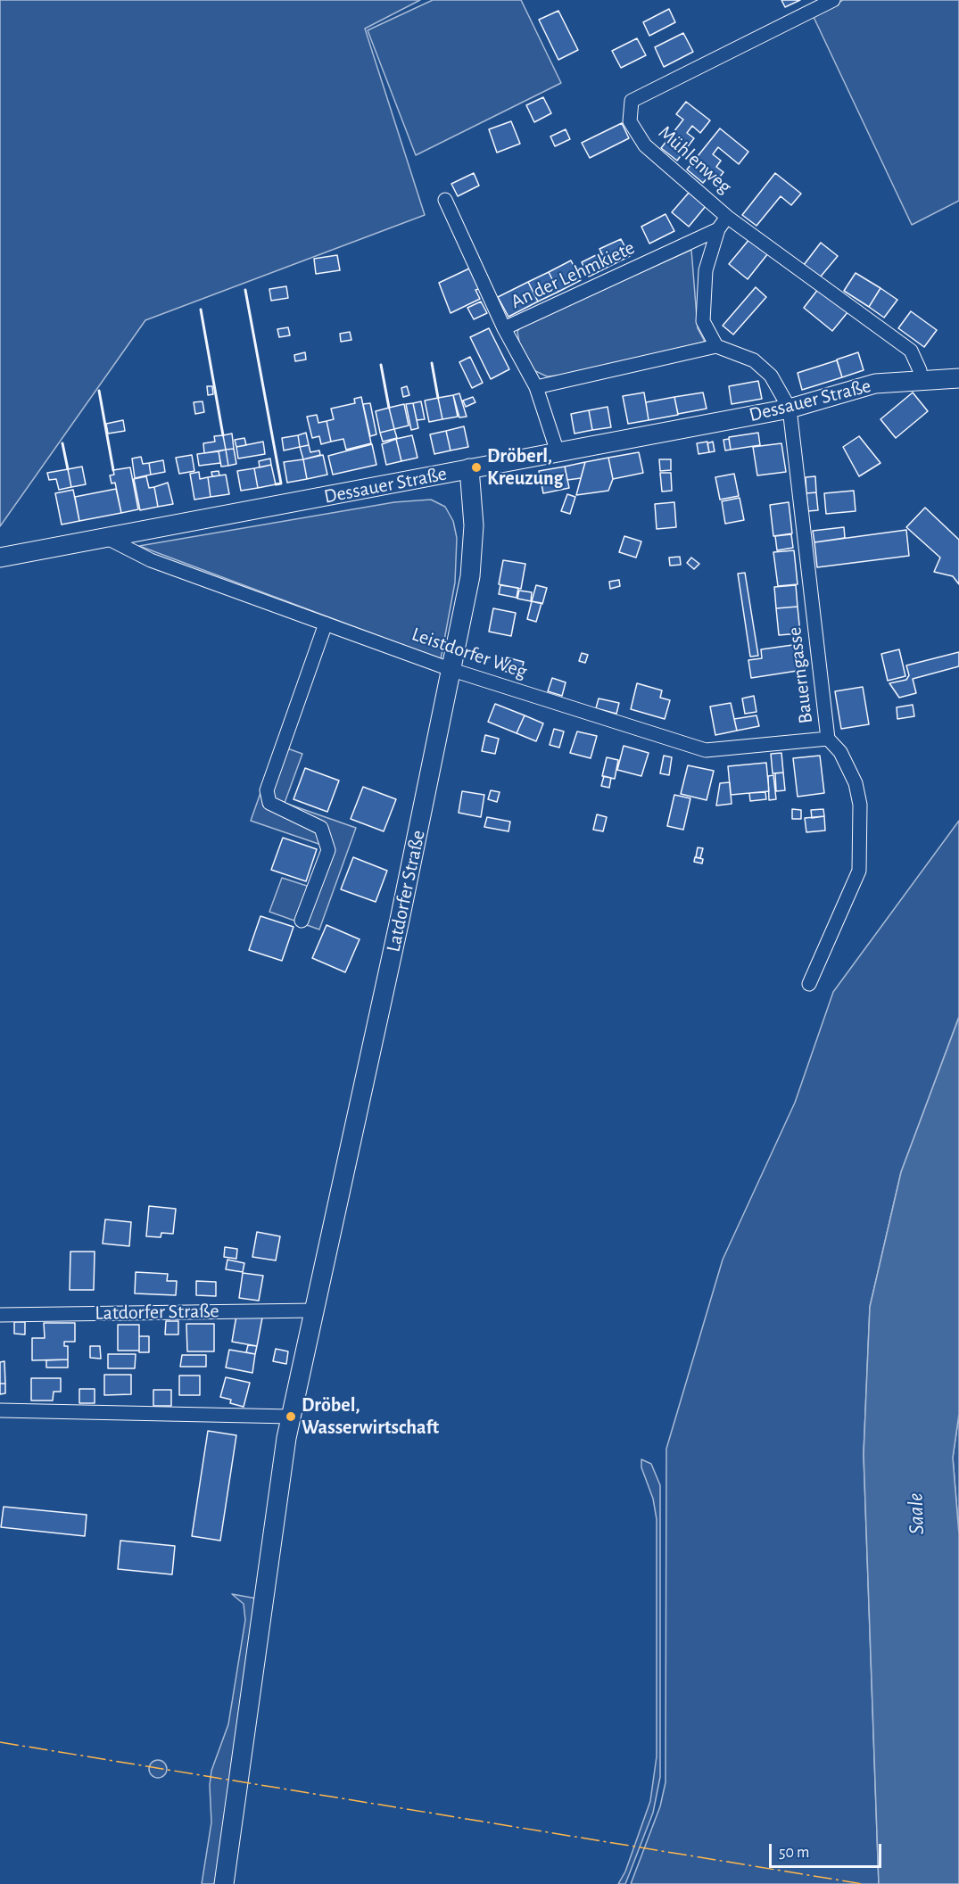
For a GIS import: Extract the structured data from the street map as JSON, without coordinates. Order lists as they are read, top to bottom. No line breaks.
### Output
{"streets":{"main road":["Dessauer Straße","Latdorfer Straße"],"street":["Mühlenweg","An der Lehmkiete","Leistdorfer Weg","Bauerngasse"]},"crossings":[["Mühlenweg","An der Lehmkiete"],["Mühlenweg","Dessauer Straße"],["An der Lehmkiete","Dessauer Straße"],["Dessauer Straße","Leistdorfer Weg"],["Dessauer Straße","Bauerngasse"],["Dessauer Straße","Latdorfer Straße"],["Leistdorfer Weg","Bauerngasse"],["Leistdorfer Weg","Latdorfer Straße"]],"water":["Saale"],"places":["Dröberl, Kreuzung","Dröbel, Wasserwirtschaft"],"scale_bar":"50 m"}
